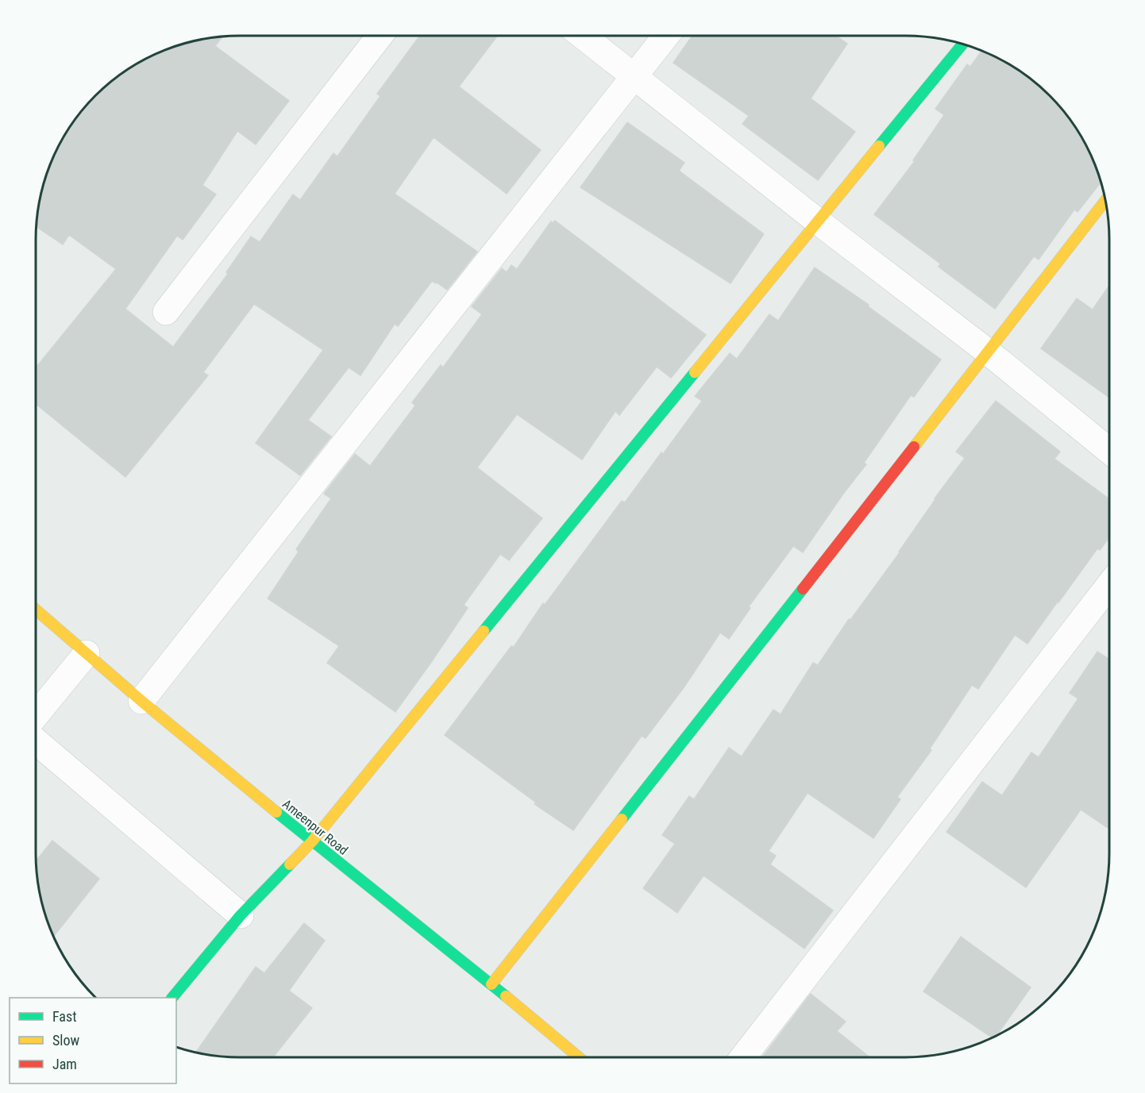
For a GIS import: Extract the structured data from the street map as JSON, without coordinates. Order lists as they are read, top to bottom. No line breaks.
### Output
{"streets":{"street":["Ameenpur Road"]},"legend":["Fast","Slow","Jam"]}
